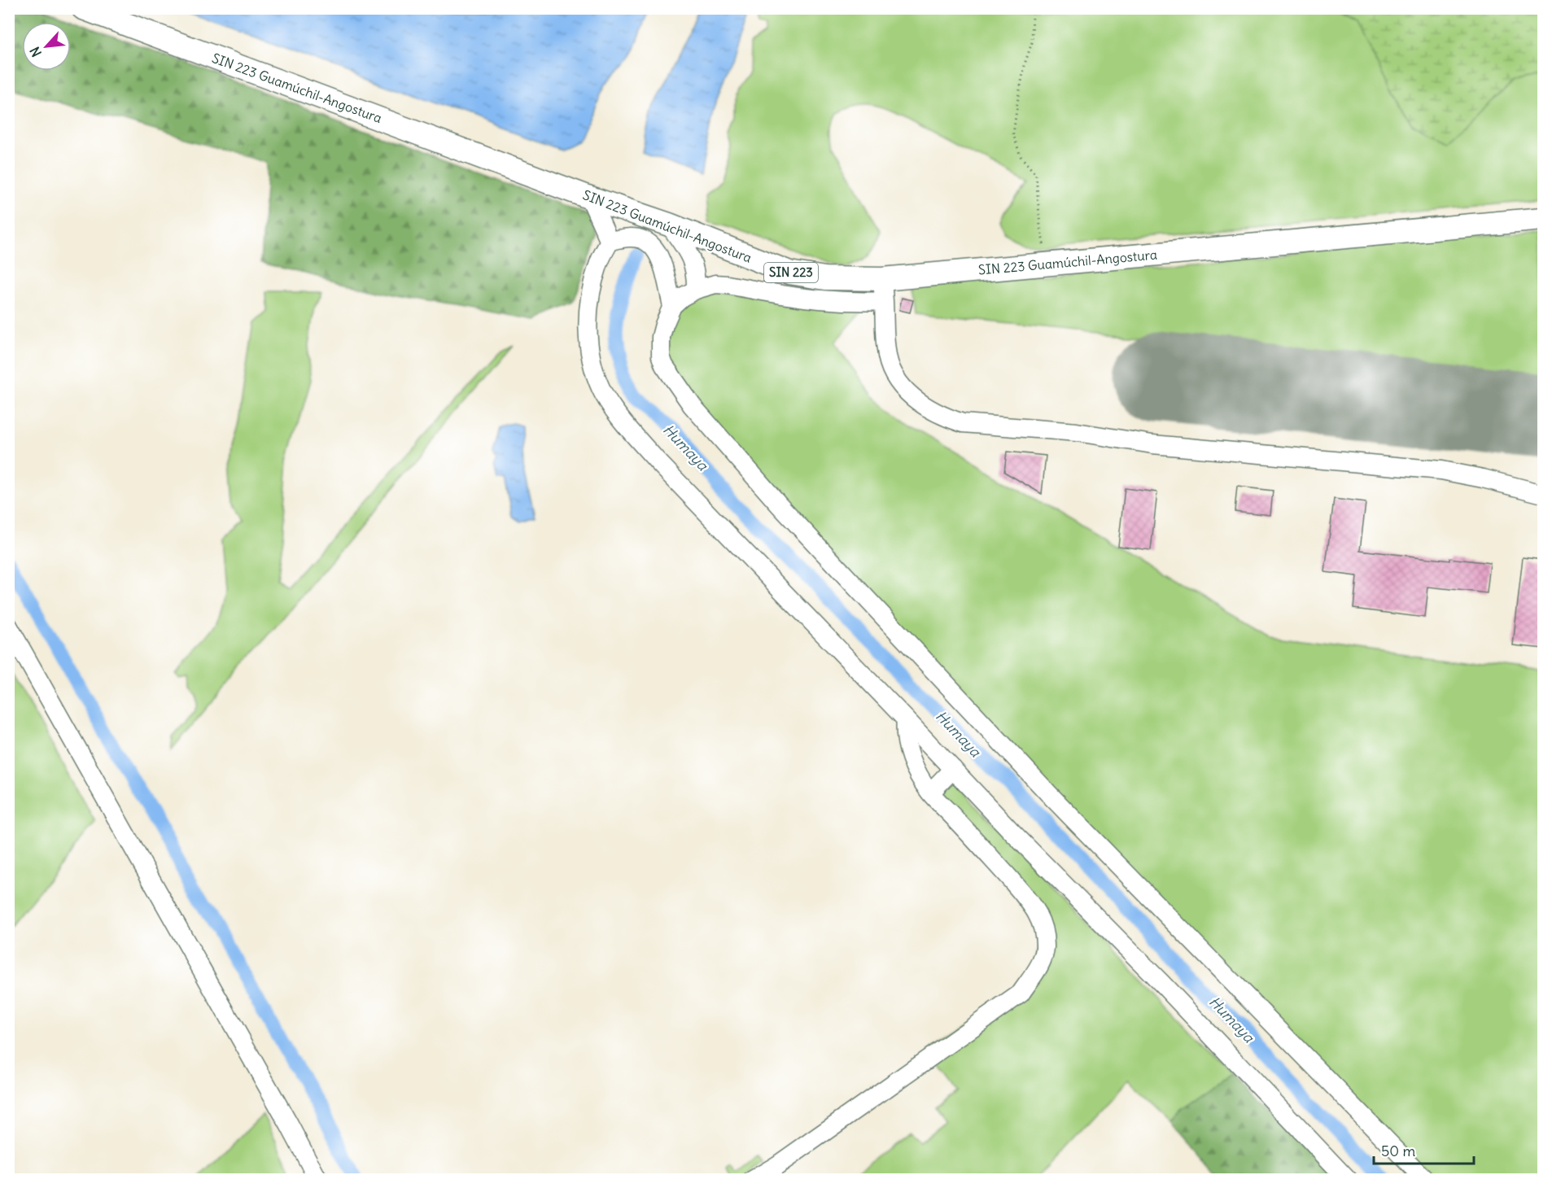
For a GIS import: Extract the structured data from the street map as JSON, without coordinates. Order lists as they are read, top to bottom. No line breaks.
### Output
{"streets":{"main road":["SIN 223 Guamúchil-Angostura","SIN 223"]},"water":["Humaya"],"scale_bar":"50 m","north":"bottom left"}
